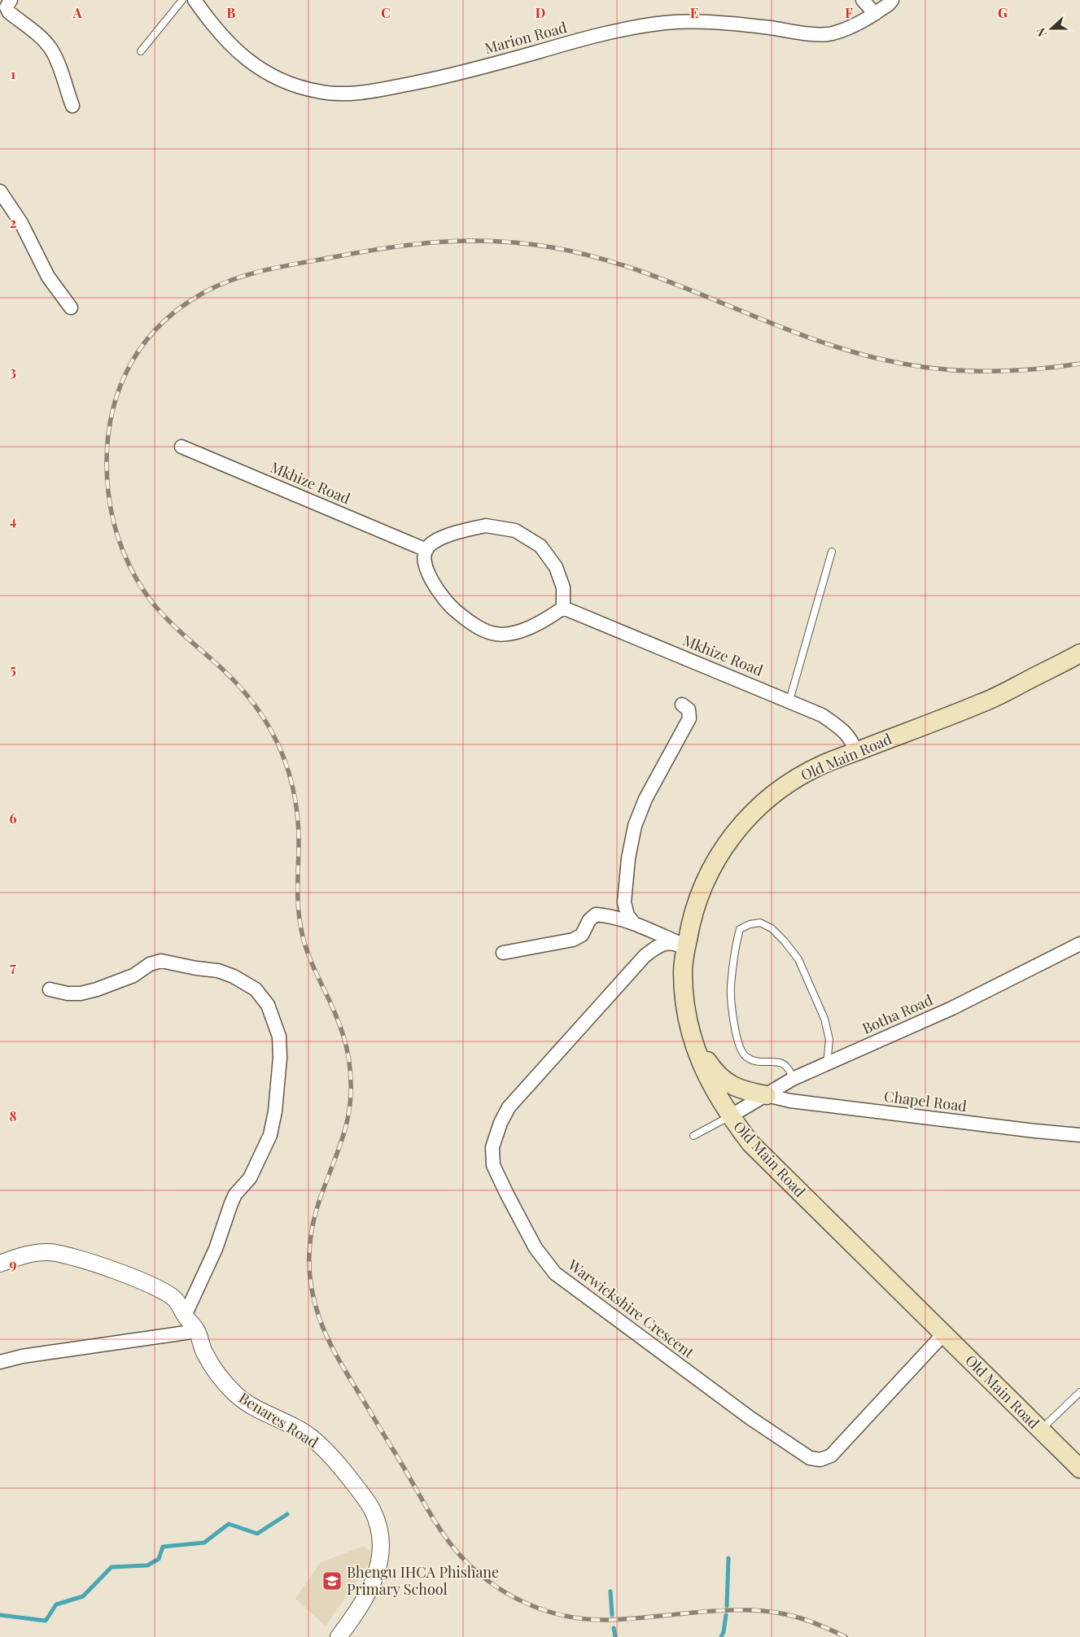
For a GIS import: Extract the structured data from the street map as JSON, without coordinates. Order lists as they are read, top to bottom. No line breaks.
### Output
{"streets":{"main road":["Old Main Road"],"street":["Marion Road","Mkhize Road","Botha Road","Chapel Road","Warwickshire Crescent","Benares Road"]},"crossings":[["Mkhize Road","Old Main Road"],["Old Main Road","Botha Road"],["Old Main Road","Warwickshire Crescent"],["Botha Road","Chapel Road"]],"places":{"school or university":["Bhengu IHCA Phishane Primary School"]},"north":"left","grid":{"columns":["A","B","C","D","E","F","G"],"rows":["1","2","3","4","5","6","7","8","9"]}}
